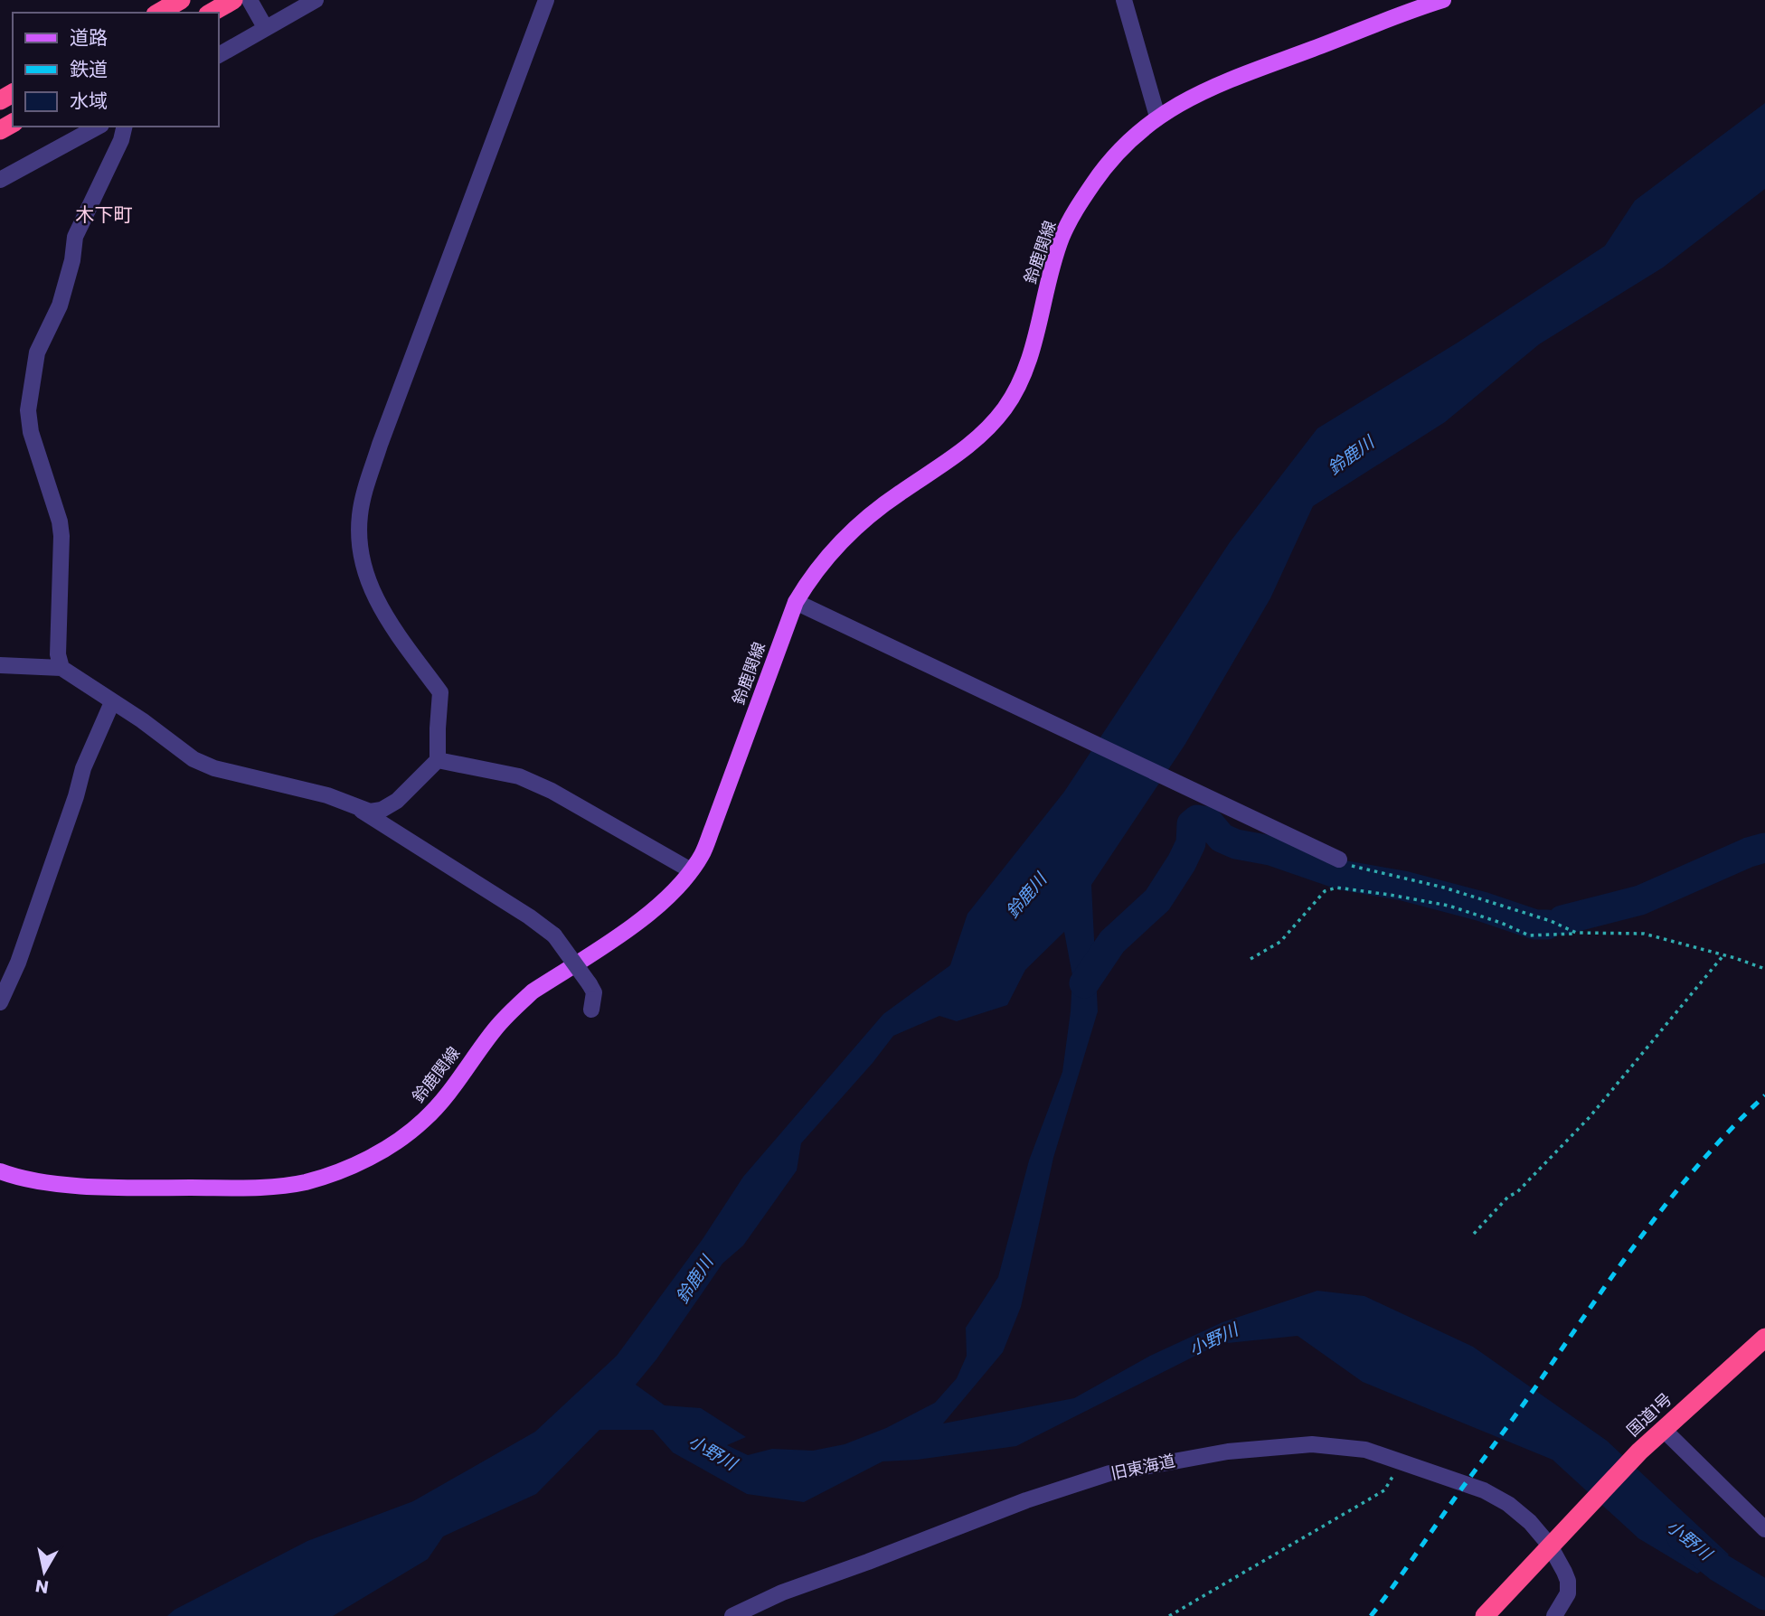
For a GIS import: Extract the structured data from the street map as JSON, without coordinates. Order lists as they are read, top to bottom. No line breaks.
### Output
{"streets":{"highway":["国道1号"],"main road":["鈴鹿関線"],"street":["旧東海道"]},"crossings":[["国道1号","旧東海道"]],"districts":["木下町"],"water":["鈴鹿川","小野川"],"legend":["道路","鉄道","水域"],"north":"bottom"}
